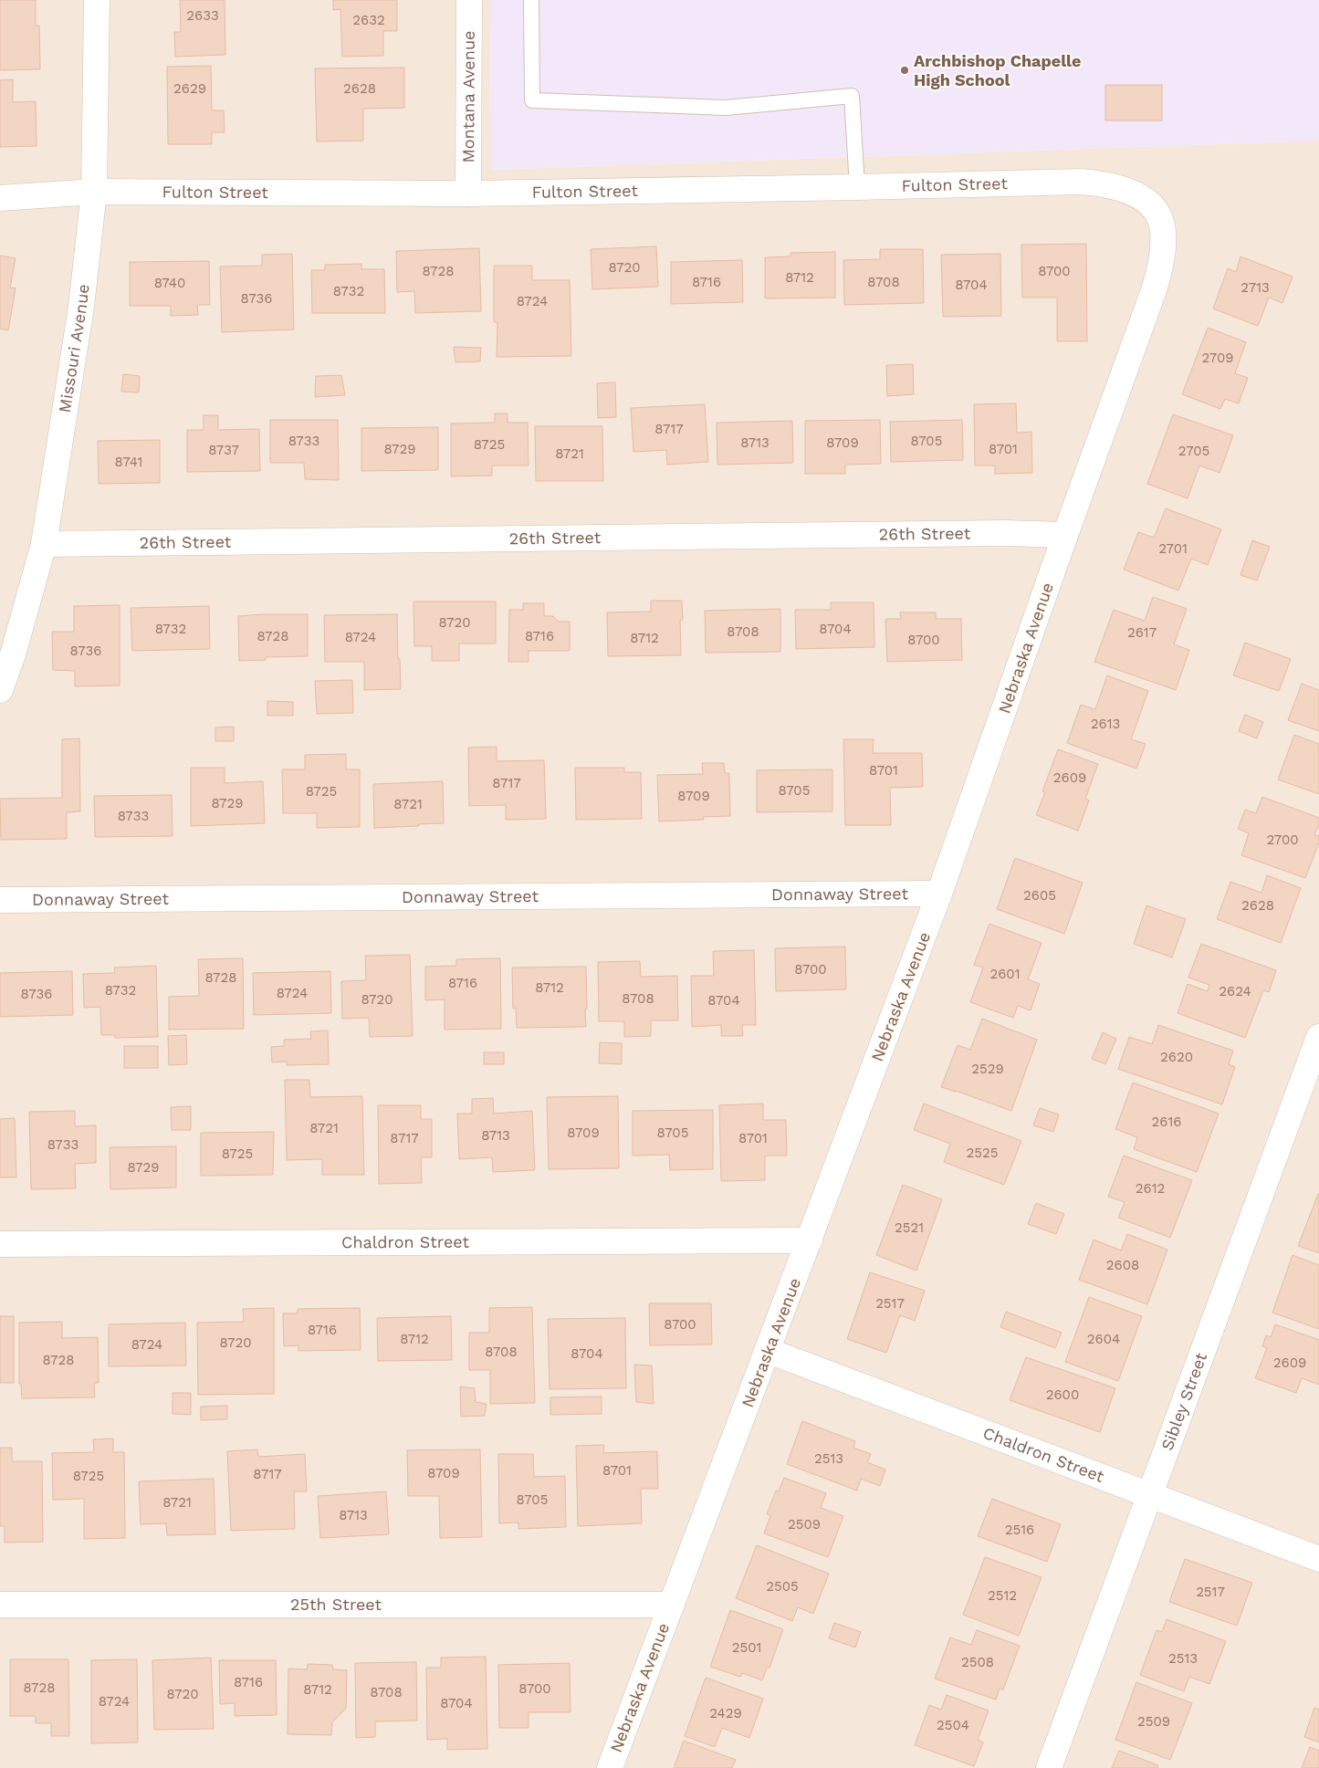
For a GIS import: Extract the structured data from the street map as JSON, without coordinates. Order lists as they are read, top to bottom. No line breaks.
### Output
{"streets":{"street":["Montana Avenue","Fulton Street","Missouri Avenue","26th Street","Nebraska Avenue","Donnaway Street","Chaldron Street","Sibley Street","25th Street"]},"crossings":[["Montana Avenue","Fulton Street"],["Fulton Street","Missouri Avenue"],["Fulton Street","Nebraska Avenue"],["Missouri Avenue","26th Street"],["26th Street","Nebraska Avenue"],["Nebraska Avenue","Donnaway Street"],["Nebraska Avenue","Chaldron Street"],["Nebraska Avenue","25th Street"],["Chaldron Street","Sibley Street"]],"places":["Archbishop Chapelle High School"],"house_numbers":["2633","2632","2629","2628","8720","8728","8700","8712","8716","8708","8740","8704","2713","8732","8736","8724","2709","8717","8733","8705","8713","8709","8725","8729","8701","8737","2705","8721","8741","2701","8720","8732","8704","8708","2617","8728","8716","8724","8712","8700","8736","2613","8701","2609","8717","8705","8725","8709","8729","8721","8733","2700","2605","2628","8700","2601","8728","8716","8712","8732","2624","8724","8736","8708","8720","8704","2620","2529","2616","8721","8709","8705","8713","8717","8701","8733","2525","8725","8729","2612","2521","2608","2517","8700","8716","8712","2604","8720","8724","8708","8704","8728","2609","2600","2513","8701","8709","8717","8725","8705","8721","8713","2509","2516","2505","2517","2512","2501","2513","2508","8716","8728","8700","8712","8708","8720","8724","8704","2429","2509","2504"]}
